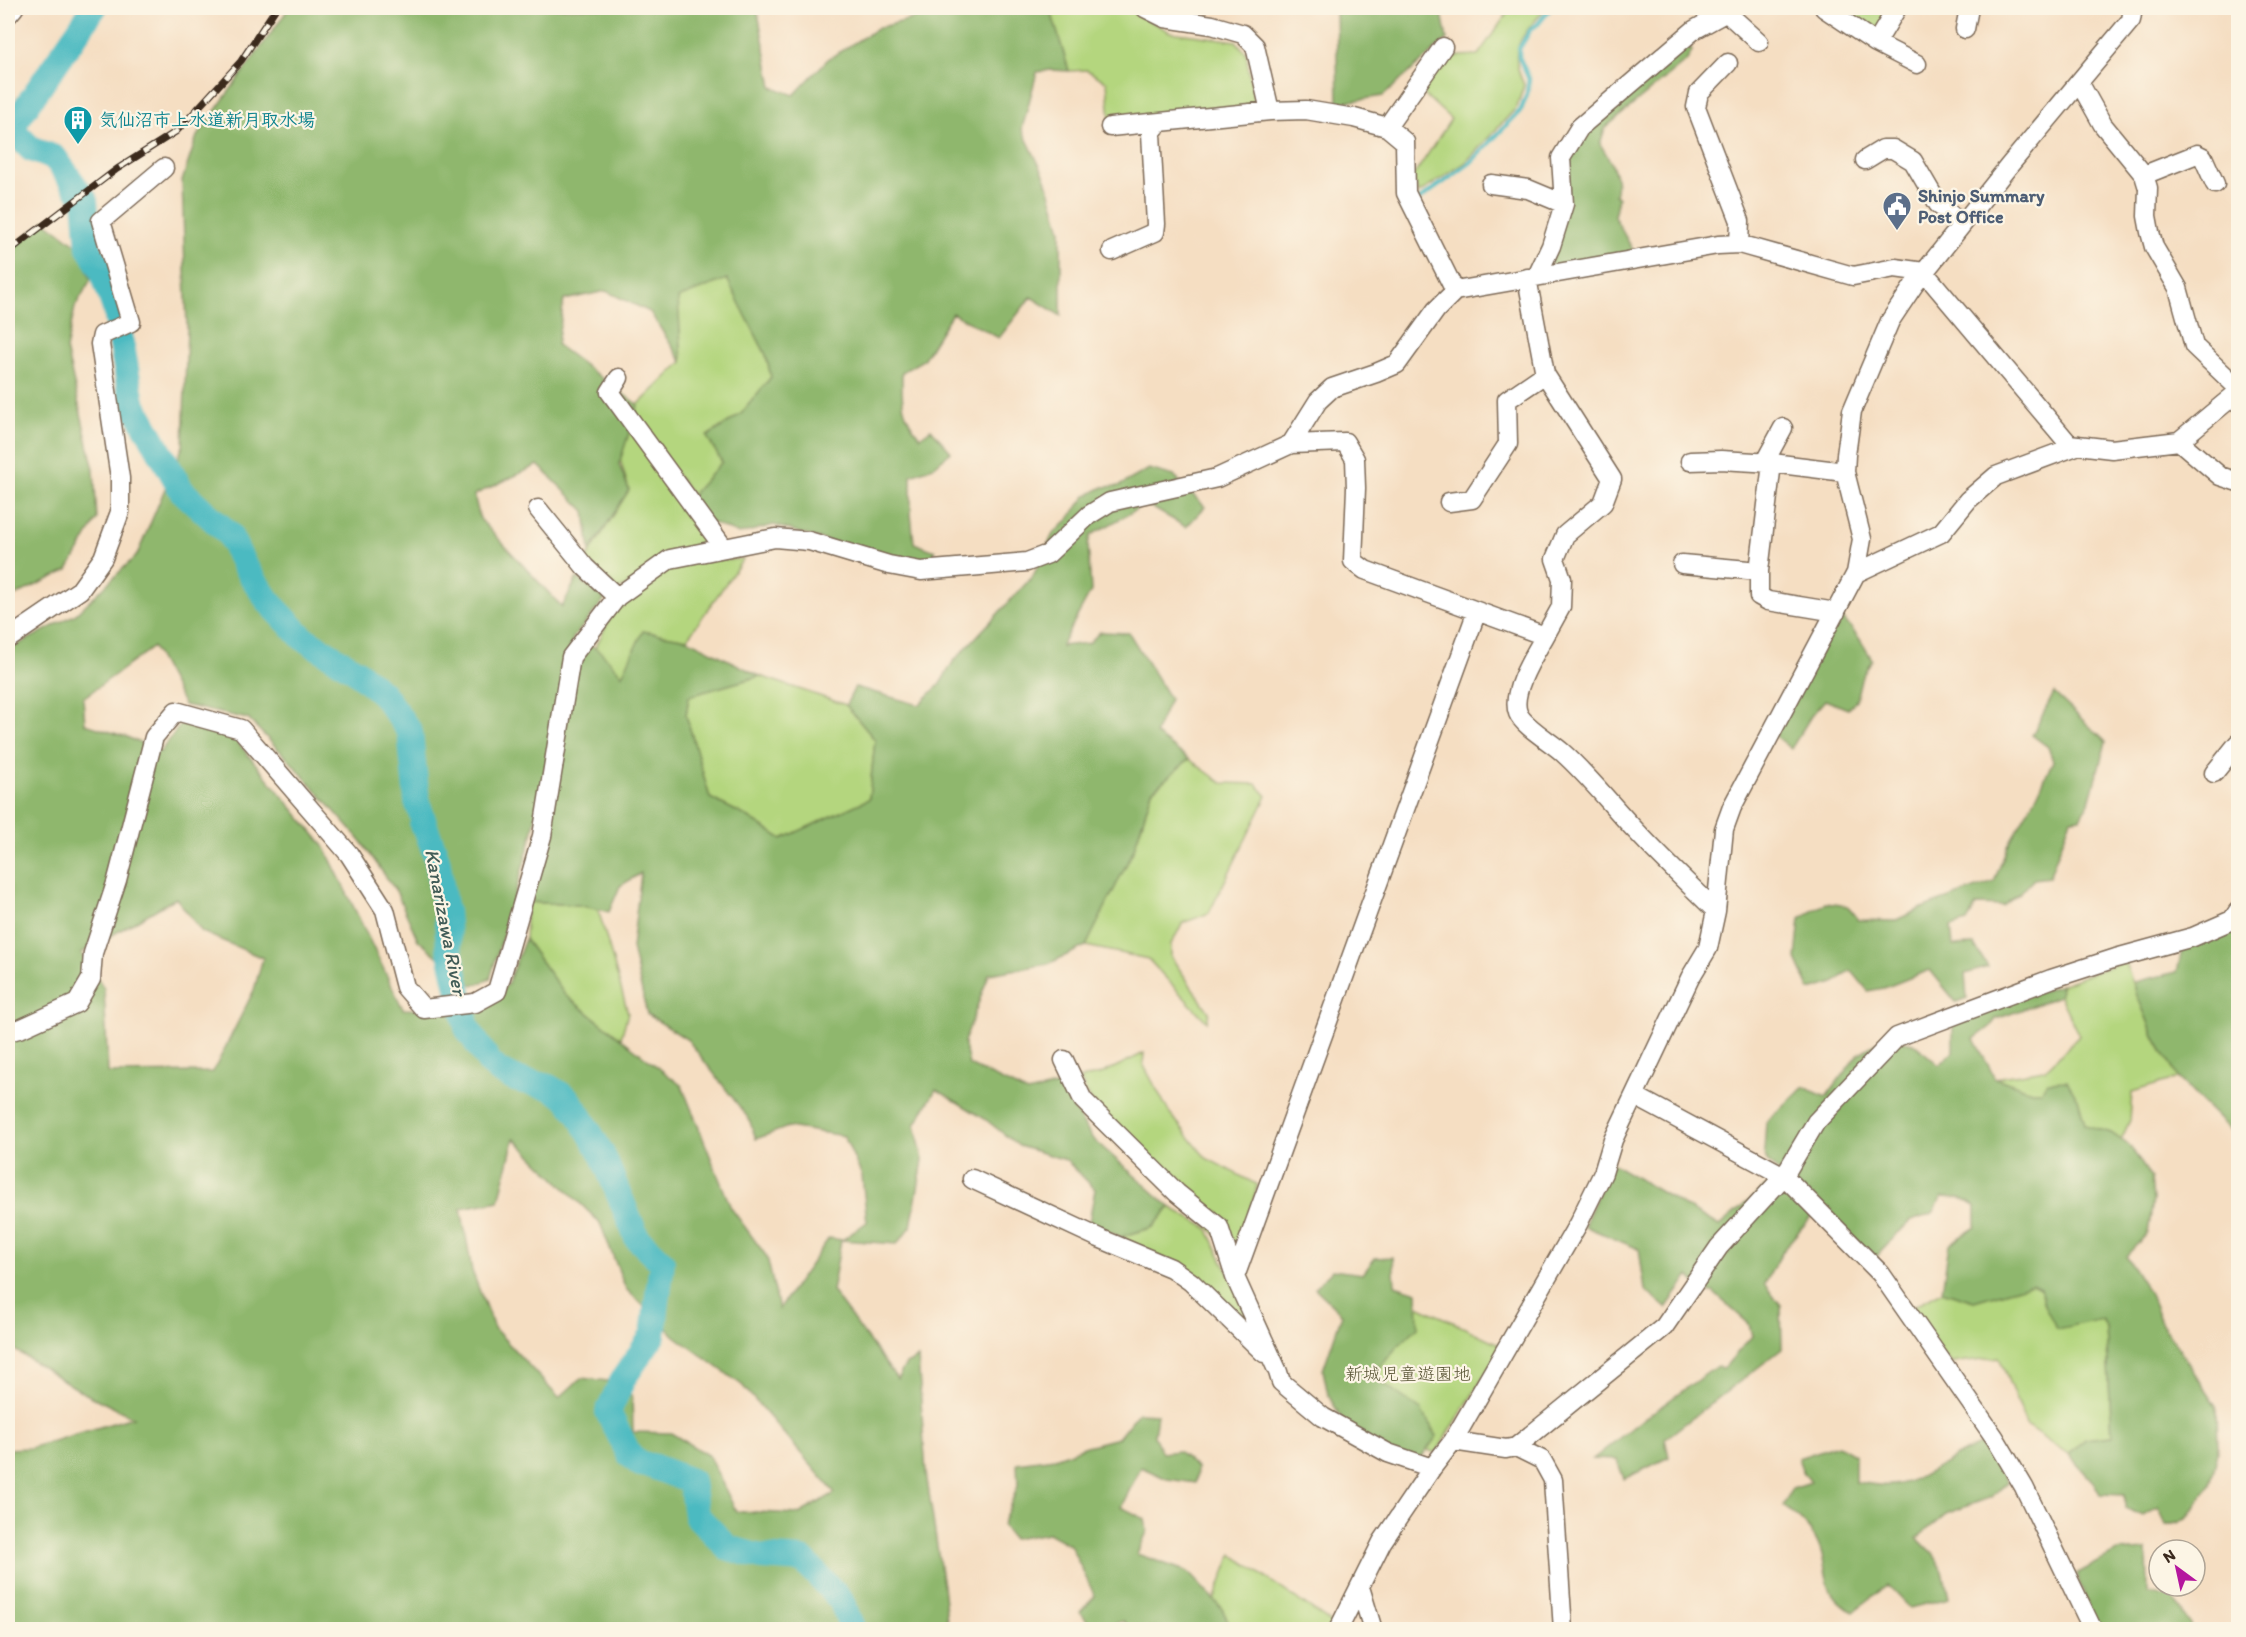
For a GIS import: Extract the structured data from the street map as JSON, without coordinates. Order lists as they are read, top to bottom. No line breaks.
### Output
{"water":["Kanarizawa River"],"parks":["新城児童遊園地"],"places":{"building":["気仙沼市上水道新月取水場"],"public building":["Shinjo Summary Post Office"]},"north":"top left"}
